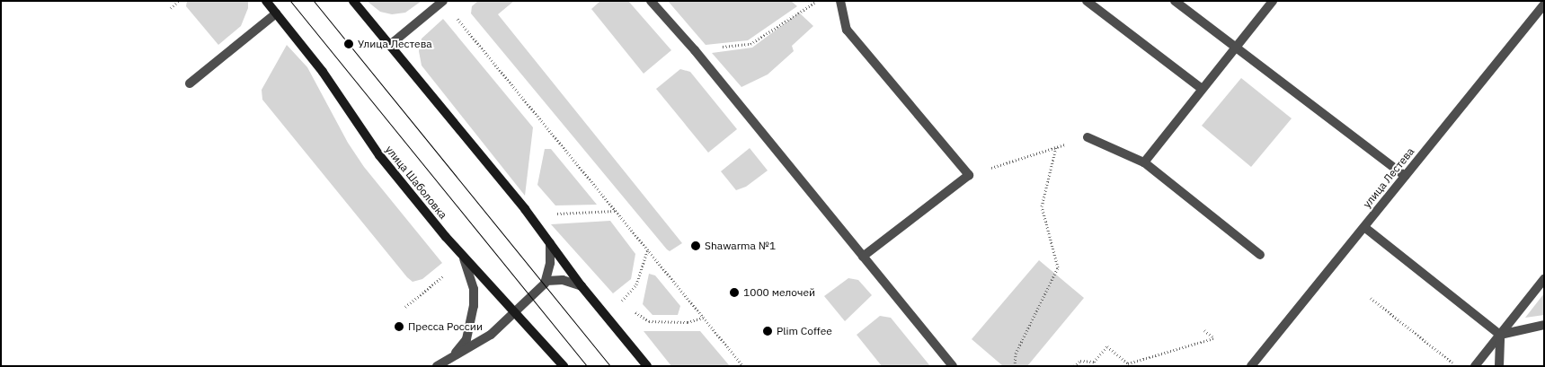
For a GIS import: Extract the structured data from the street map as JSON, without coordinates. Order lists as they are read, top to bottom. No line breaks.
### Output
{"streets":{"main road":["улица Шаболовка"],"street":["улица Лестева"]},"places":["Улица Лестева","Shawarma №1","1000 мелочей","Пресса России","Plim Coffee"]}
